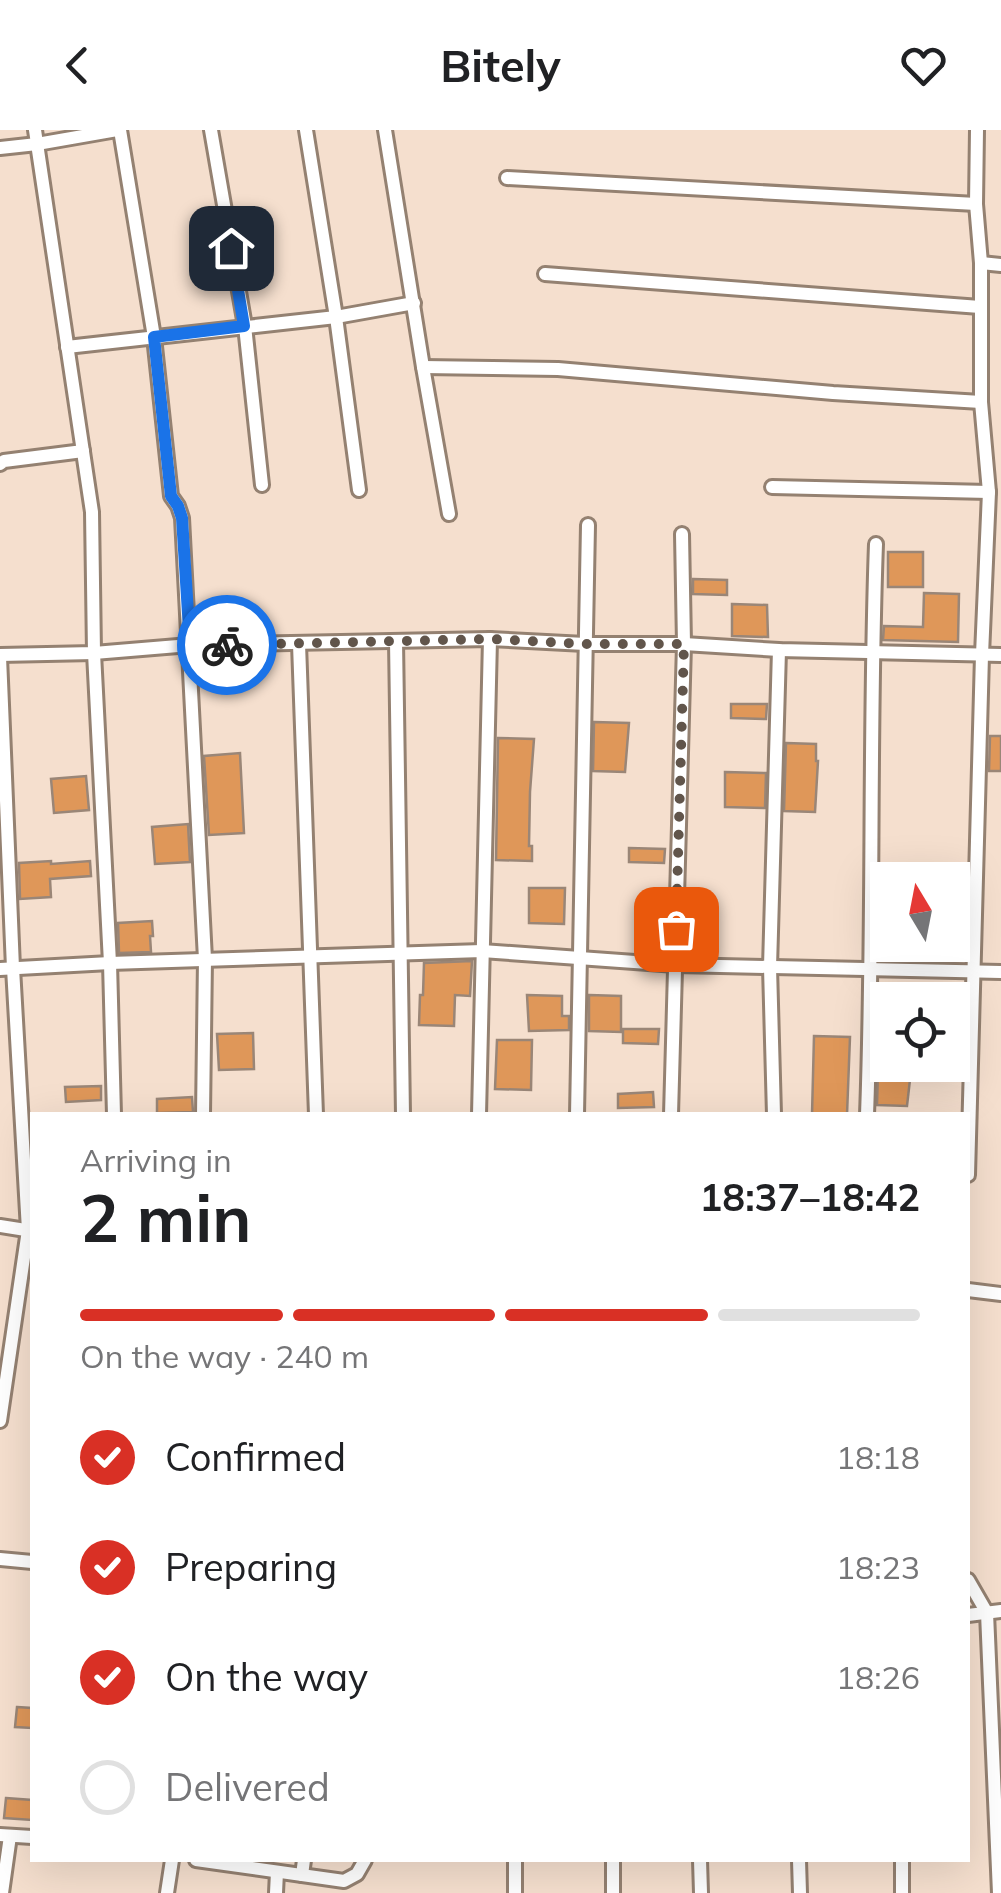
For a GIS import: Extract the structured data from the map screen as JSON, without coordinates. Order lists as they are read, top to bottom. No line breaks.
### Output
{"north":"top","page":{"header":"Bitely","heading":["2 min","Arriving in","18:37–18:42"],"bar":"On the way · 240 m","list":[["Confirmed","18:18"],["Preparing","18:23"],["On the way","18:26"],"Delivered"]}}
